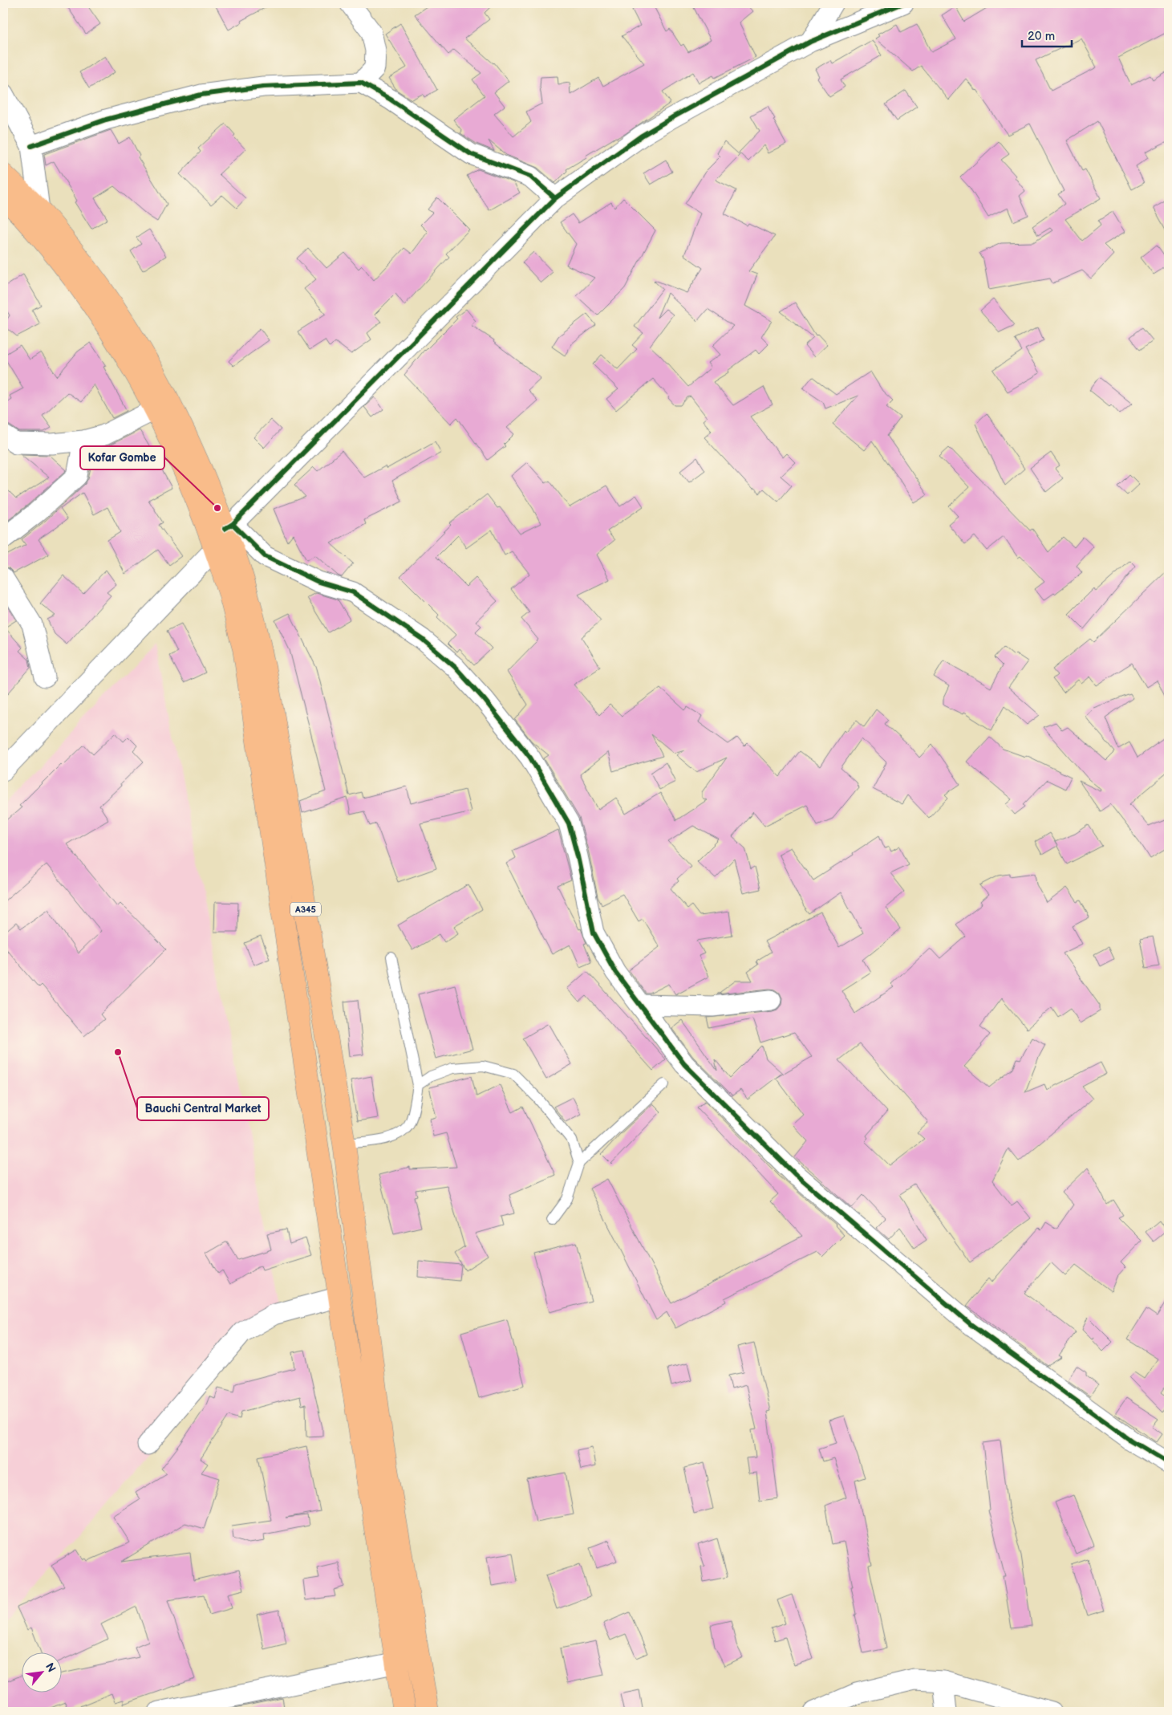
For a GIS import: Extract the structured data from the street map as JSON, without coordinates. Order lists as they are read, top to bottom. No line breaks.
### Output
{"streets":{"highway":["A345"]},"places":["Kofar Gombe","Bauchi Central Market"],"scale_bar":"20 m","north":"top right"}
